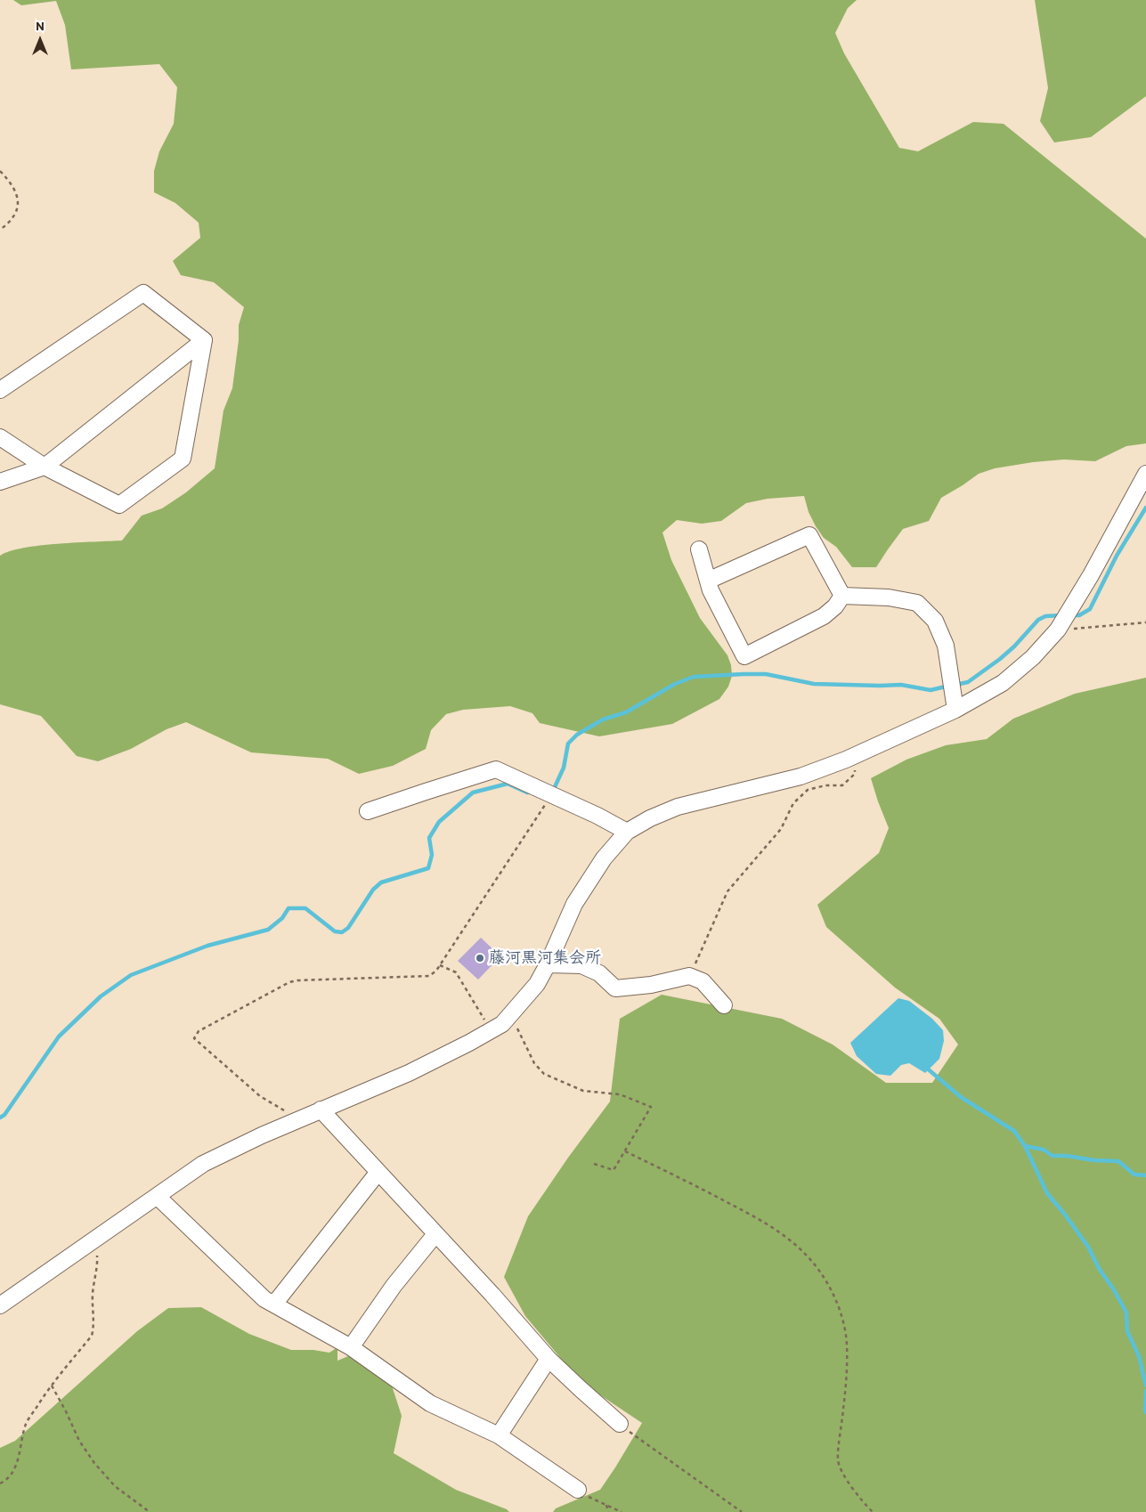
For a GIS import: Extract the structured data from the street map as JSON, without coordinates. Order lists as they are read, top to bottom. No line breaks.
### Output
{"places":["藤河黒河集会所"],"north":"top"}
